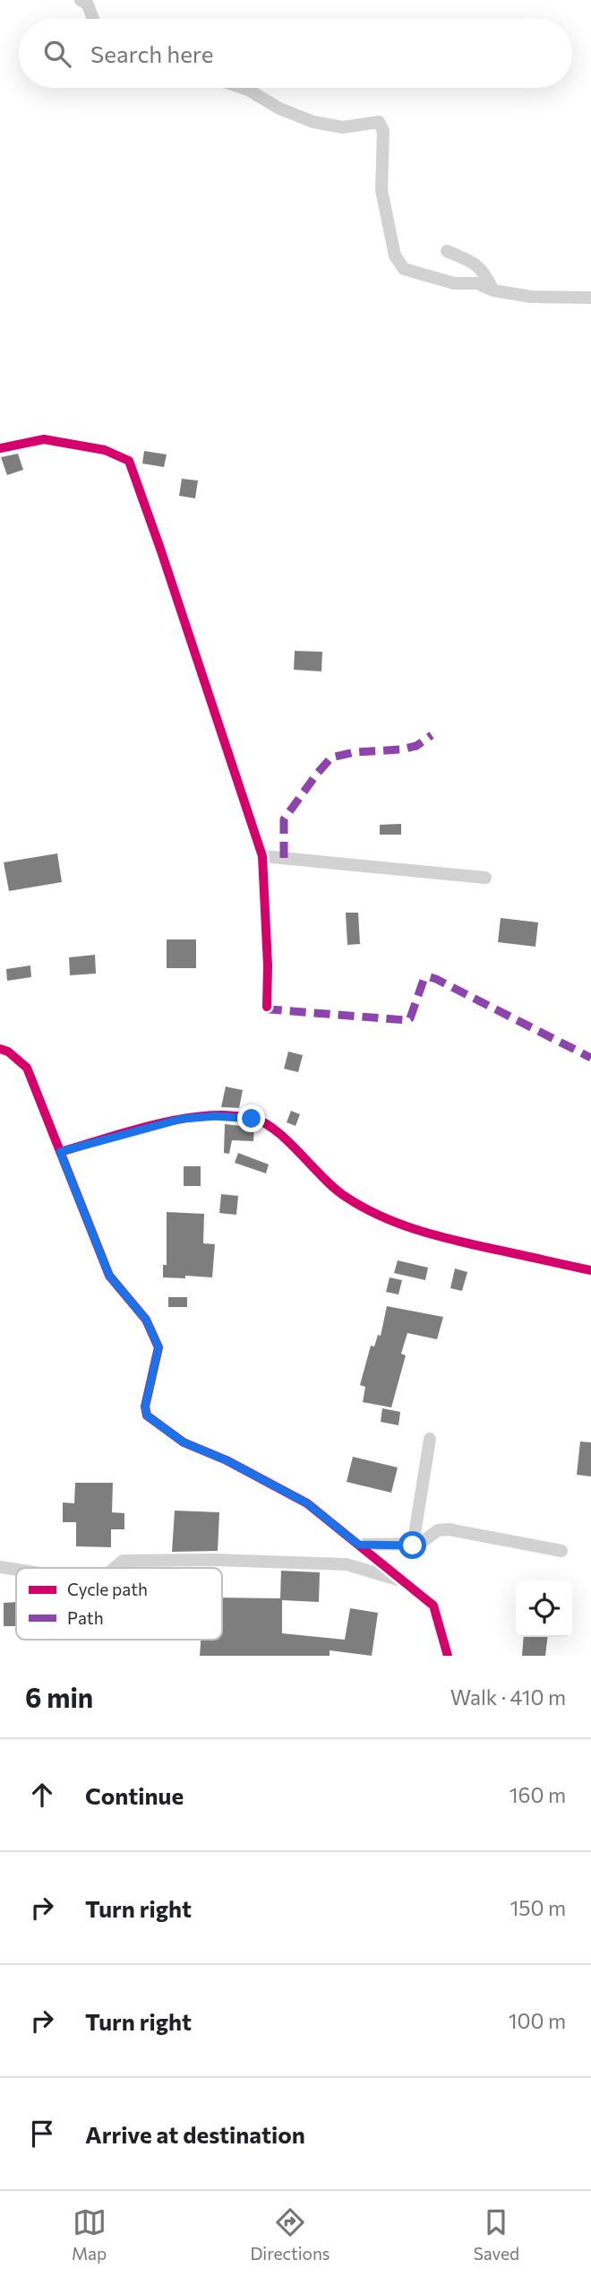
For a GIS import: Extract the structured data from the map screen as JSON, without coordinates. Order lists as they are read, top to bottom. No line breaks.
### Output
{"legend":["Cycle path","Path"],"page":{"search":"Search here","heading":["6 min","Walk · 410 m"],"list":[["Continue","160 m"],["Turn right","150 m"],["Turn right","100 m"],"Arrive at destination"],"nav":["Map","Directions","Saved"]}}
